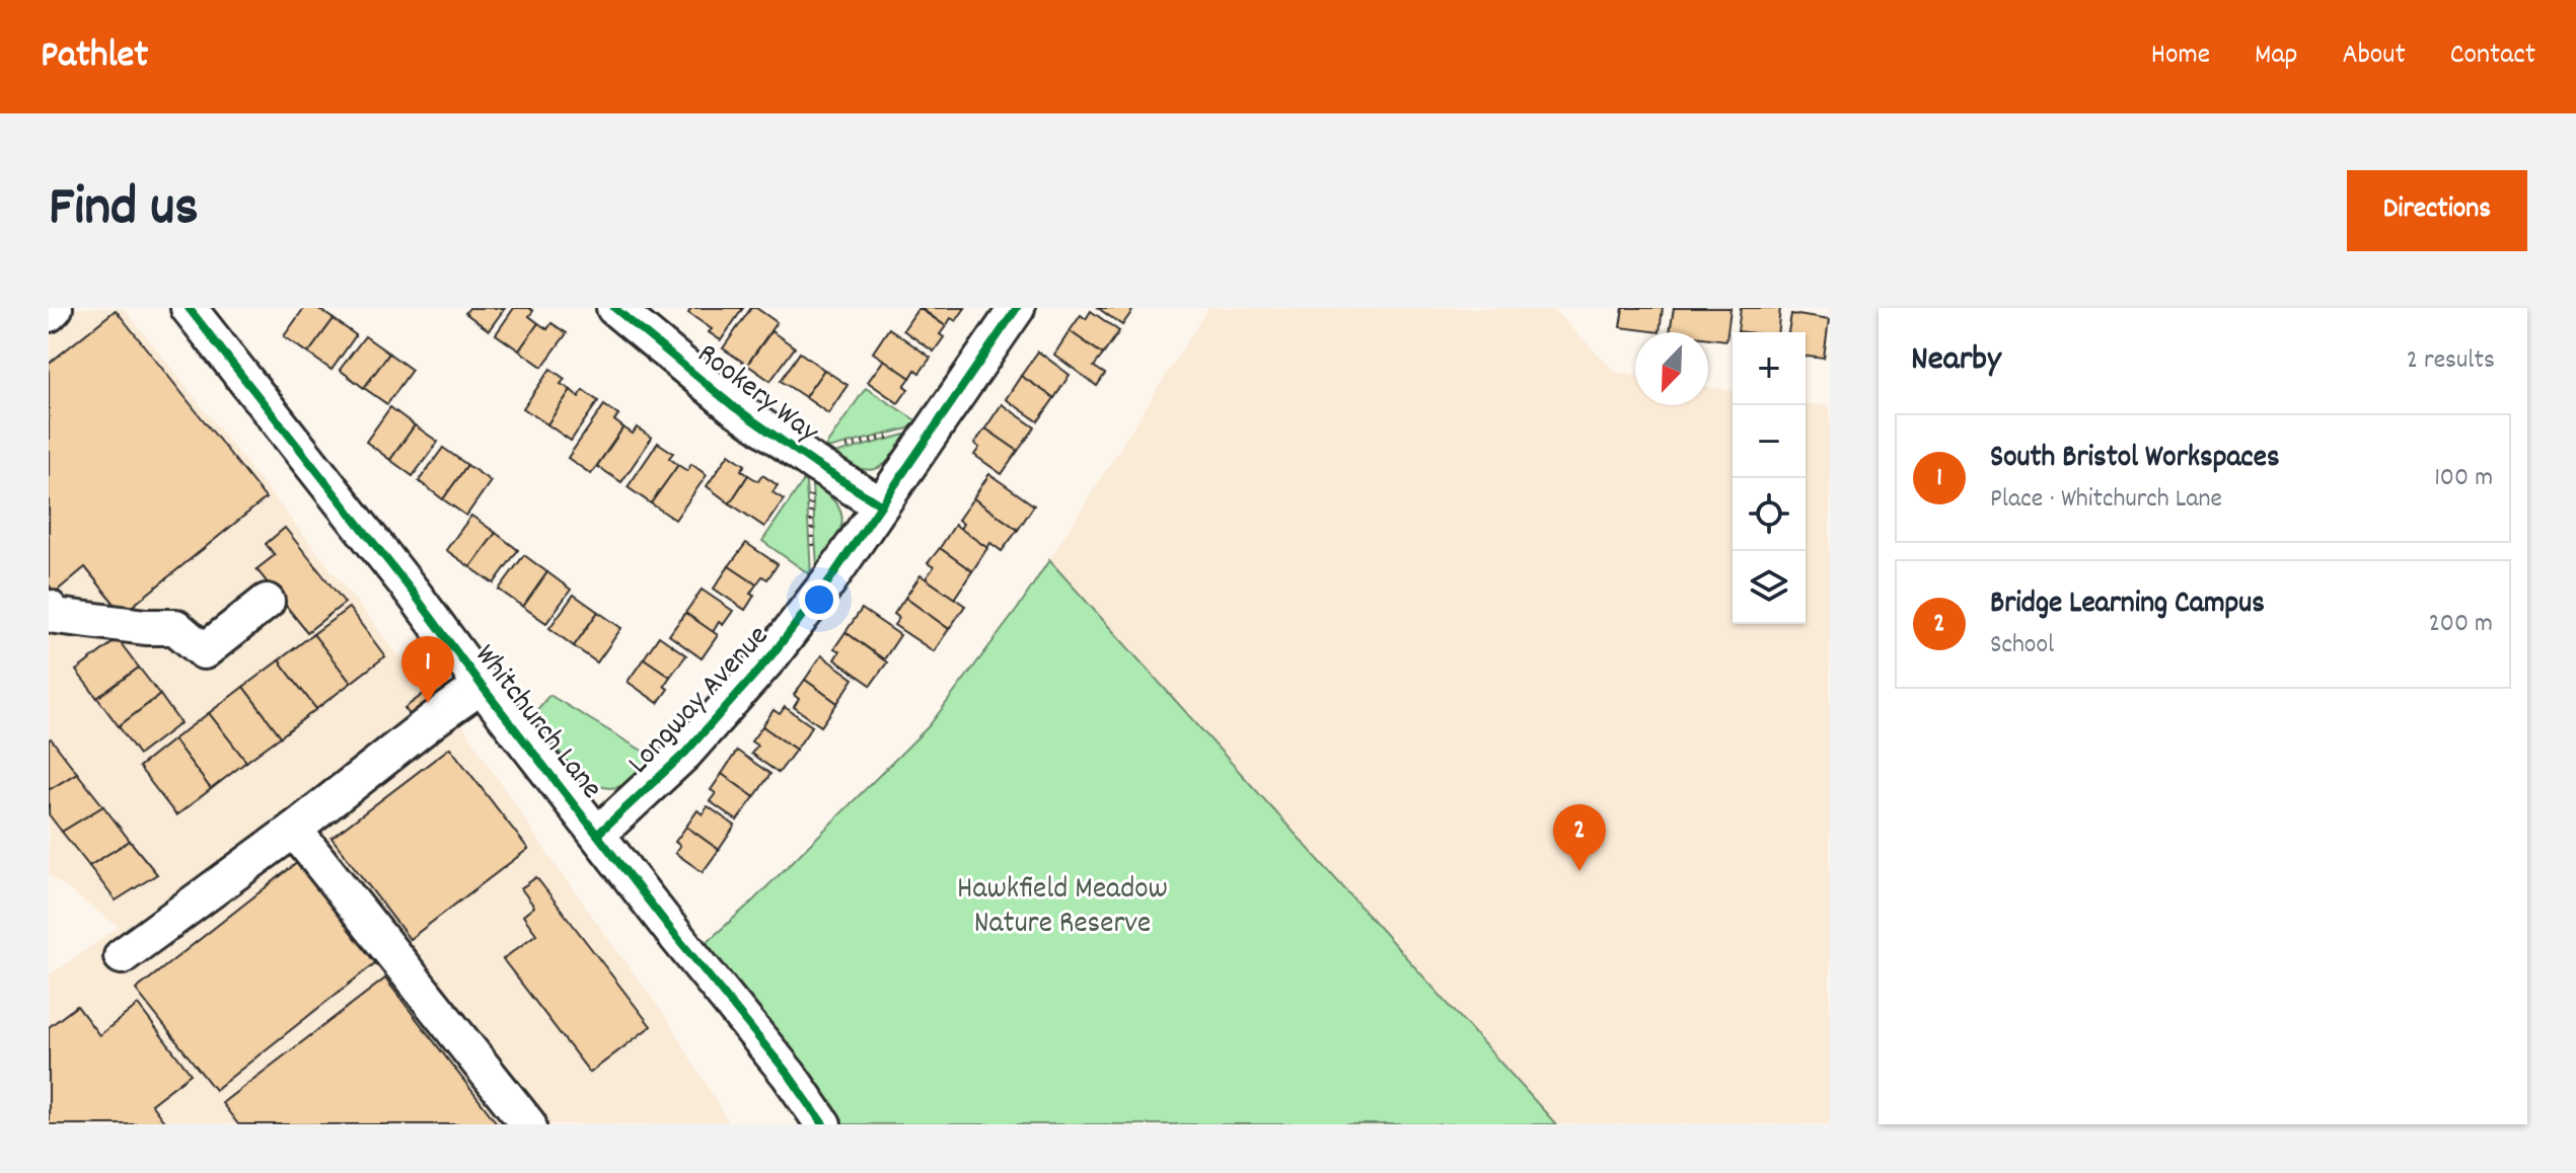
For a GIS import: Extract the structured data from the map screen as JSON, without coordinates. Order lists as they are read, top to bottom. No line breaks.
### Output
{"streets":{"street":["Rookery Way","Longway Avenue","Whitchurch Lane"]},"crossings":[["Rookery Way","Longway Avenue"],["Longway Avenue","Whitchurch Lane"]],"parks":["Hawkfield Meadow Nature Reserve"],"north":"bottom left","page":{"header":"Pathlet","nav":["Home","Map","About","Contact"],"title":"Find us","buttons":"Directions","heading":["Nearby","2 results"],"map_buttons":["+","−"],"list":[{"mark":"1","name":"South Bristol Workspaces","note":"Place · Whitchurch Lane","value":"100 m"},{"mark":"2","name":"Bridge Learning Campus","note":"School","value":"200 m"}],"pins":["1","2"]}}
